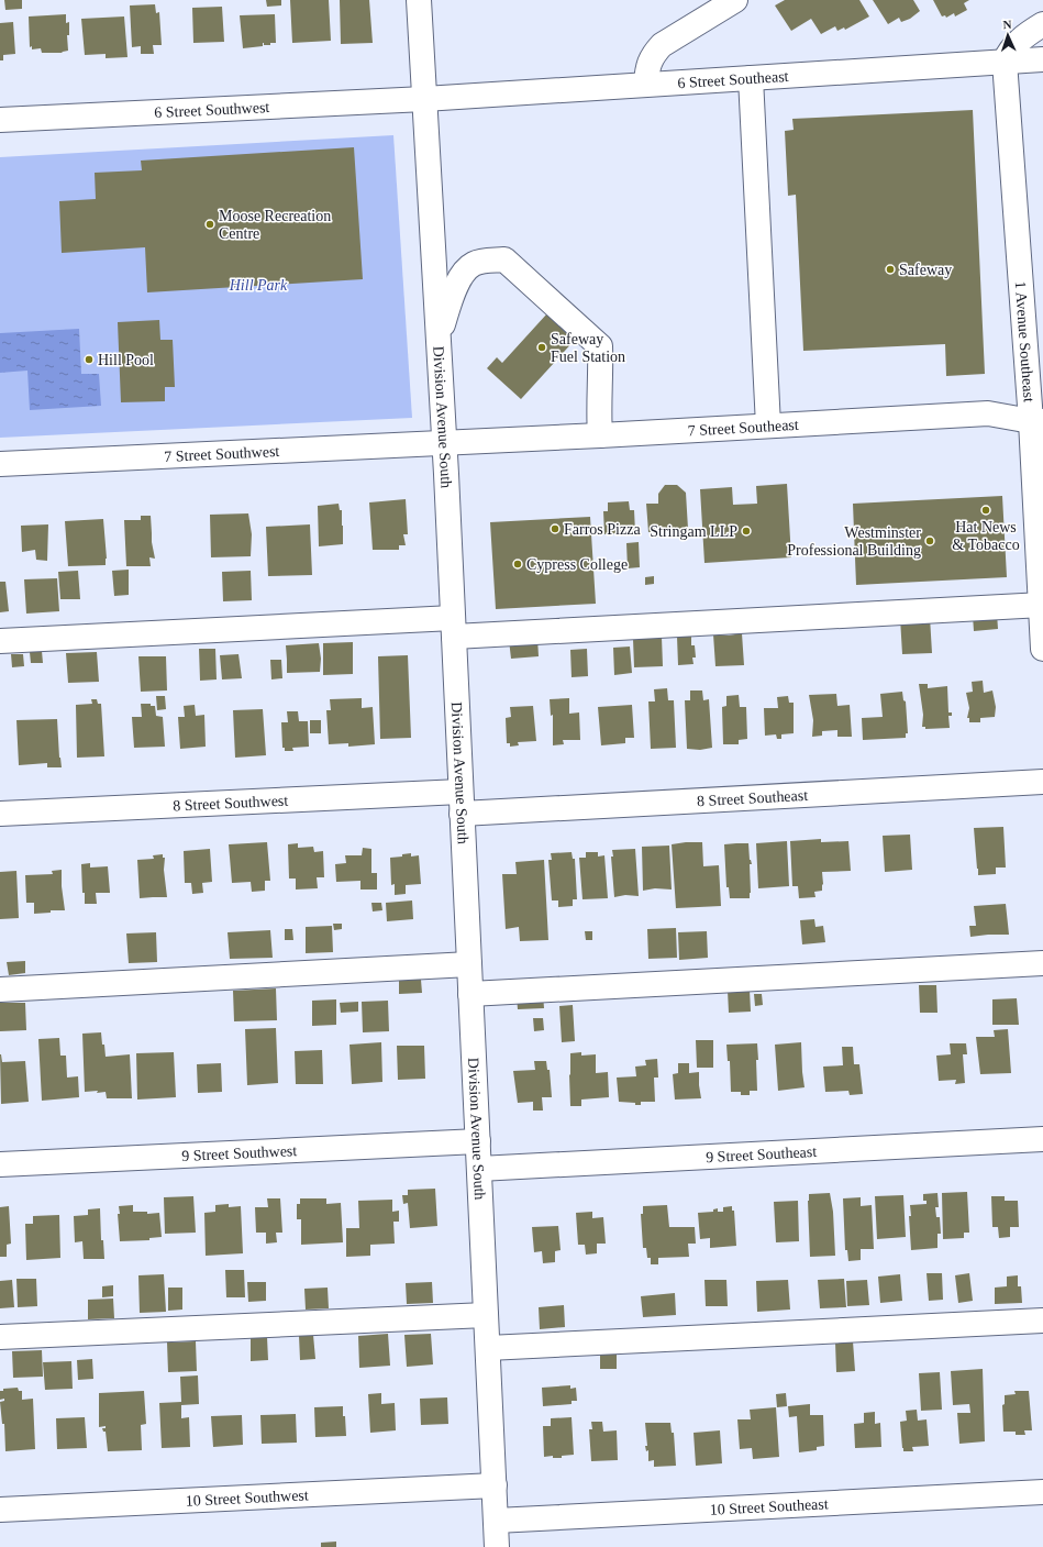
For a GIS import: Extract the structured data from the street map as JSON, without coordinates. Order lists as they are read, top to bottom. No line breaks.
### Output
{"streets":{"street":["6 Street Southeast","6 Street Southwest","1 Avenue Southeast","Division Avenue South","7 Street Southeast","7 Street Southwest","8 Street Southeast","8 Street Southwest","9 Street Southwest","9 Street Southeast","10 Street Southwest","10 Street Southeast"]},"crossings":[["6 Street Southeast","6 Street Southwest"],["6 Street Southeast","1 Avenue Southeast"],["6 Street Southeast","Division Avenue South"],["6 Street Southwest","Division Avenue South"],["1 Avenue Southeast","7 Street Southeast"],["Division Avenue South","7 Street Southeast"],["Division Avenue South","7 Street Southwest"],["Division Avenue South","8 Street Southeast"],["Division Avenue South","8 Street Southwest"],["Division Avenue South","9 Street Southwest"],["Division Avenue South","9 Street Southeast"],["Division Avenue South","10 Street Southwest"],["Division Avenue South","10 Street Southeast"],["7 Street Southeast","7 Street Southwest"],["8 Street Southeast","8 Street Southwest"]],"parks":["Hill Park"],"places":["Moose Recreation Centre","Safeway","Safeway Fuel Station","Hill Pool","Hat News & Tobacco","Farros Pizza","Stringam LLP","Westminster Professional Building","Cypress College"],"north":"top"}
